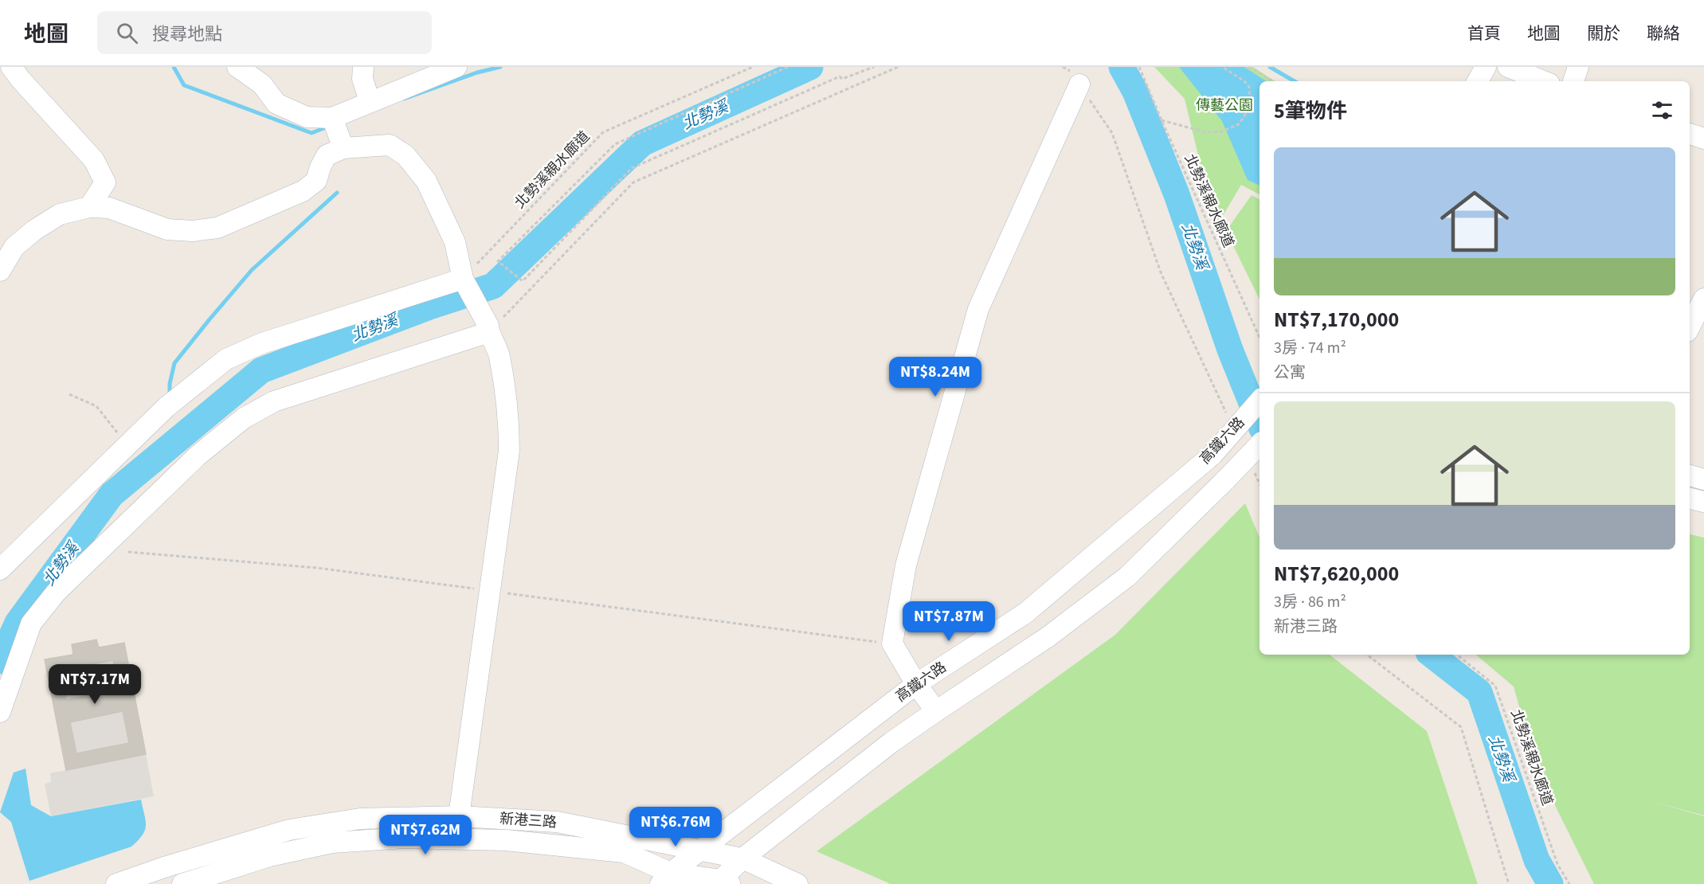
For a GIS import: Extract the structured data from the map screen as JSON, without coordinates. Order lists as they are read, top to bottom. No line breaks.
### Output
{"streets":{"street":["高鐵六路","新港三路"],"path":["北勢溪親水廊道"]},"crossings":[["高鐵六路","新港三路"]],"water":["北勢溪"],"parks":["傳藝公園"],"page":{"header":"地圖","search":"搜尋地點","nav":["首頁","地圖","關於","聯絡"],"heading":"5筆物件","list":[{"name":"NT$7,170,000","note":"3房 · 74 m² · 公寓"},{"name":"NT$7,620,000","note":"3房 · 86 m² · 新港三路"}],"price":["NT$8.24M","NT$7.87M","NT$7.17M","NT$6.76M","NT$7.62M"]}}
